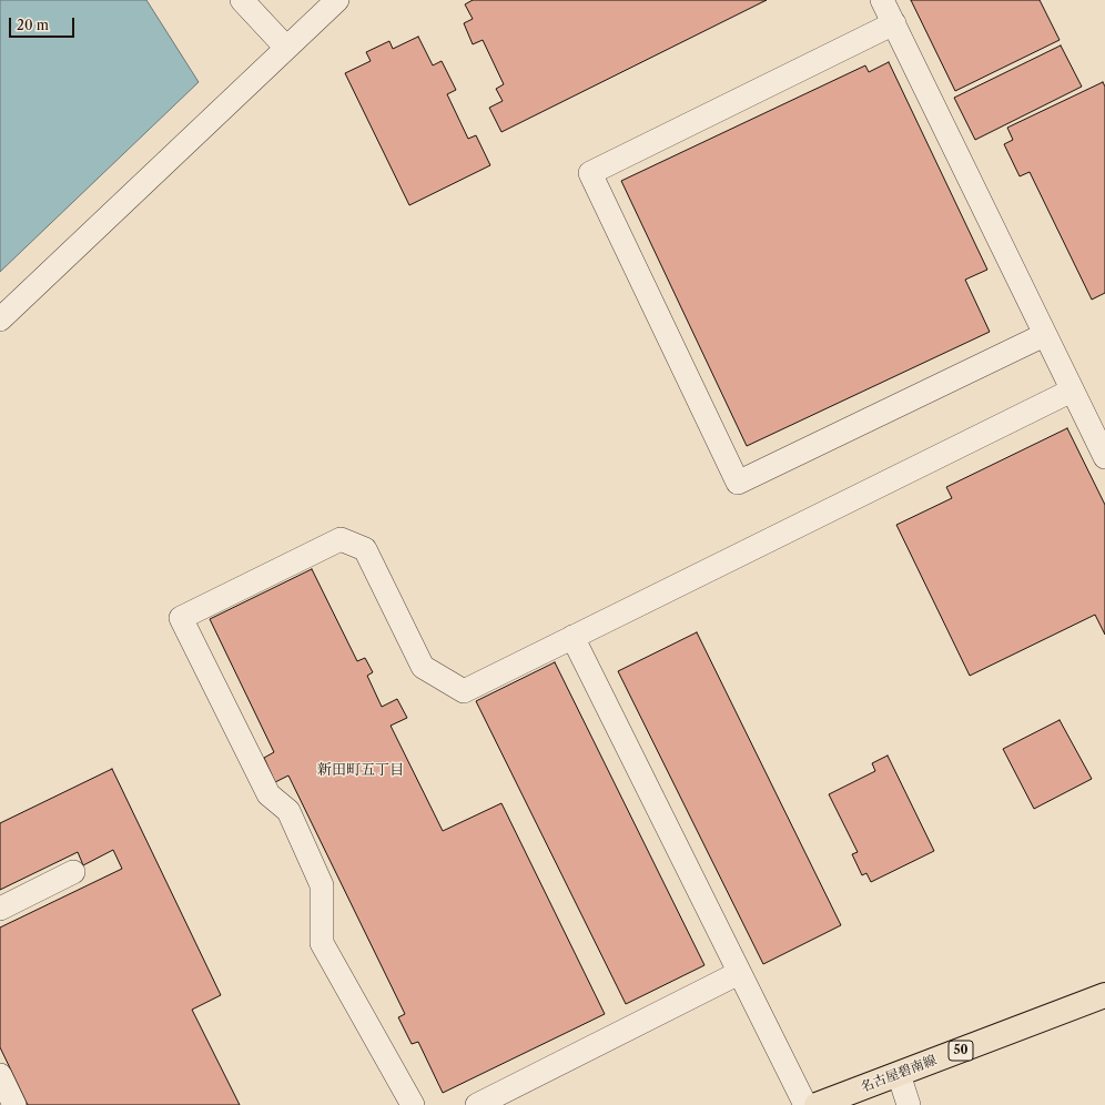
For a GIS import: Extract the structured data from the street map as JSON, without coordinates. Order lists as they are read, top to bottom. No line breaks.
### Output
{"streets":{"main road":["50","名古屋碧南線"]},"districts":["新田町五丁目"],"scale_bar":"20 m"}
